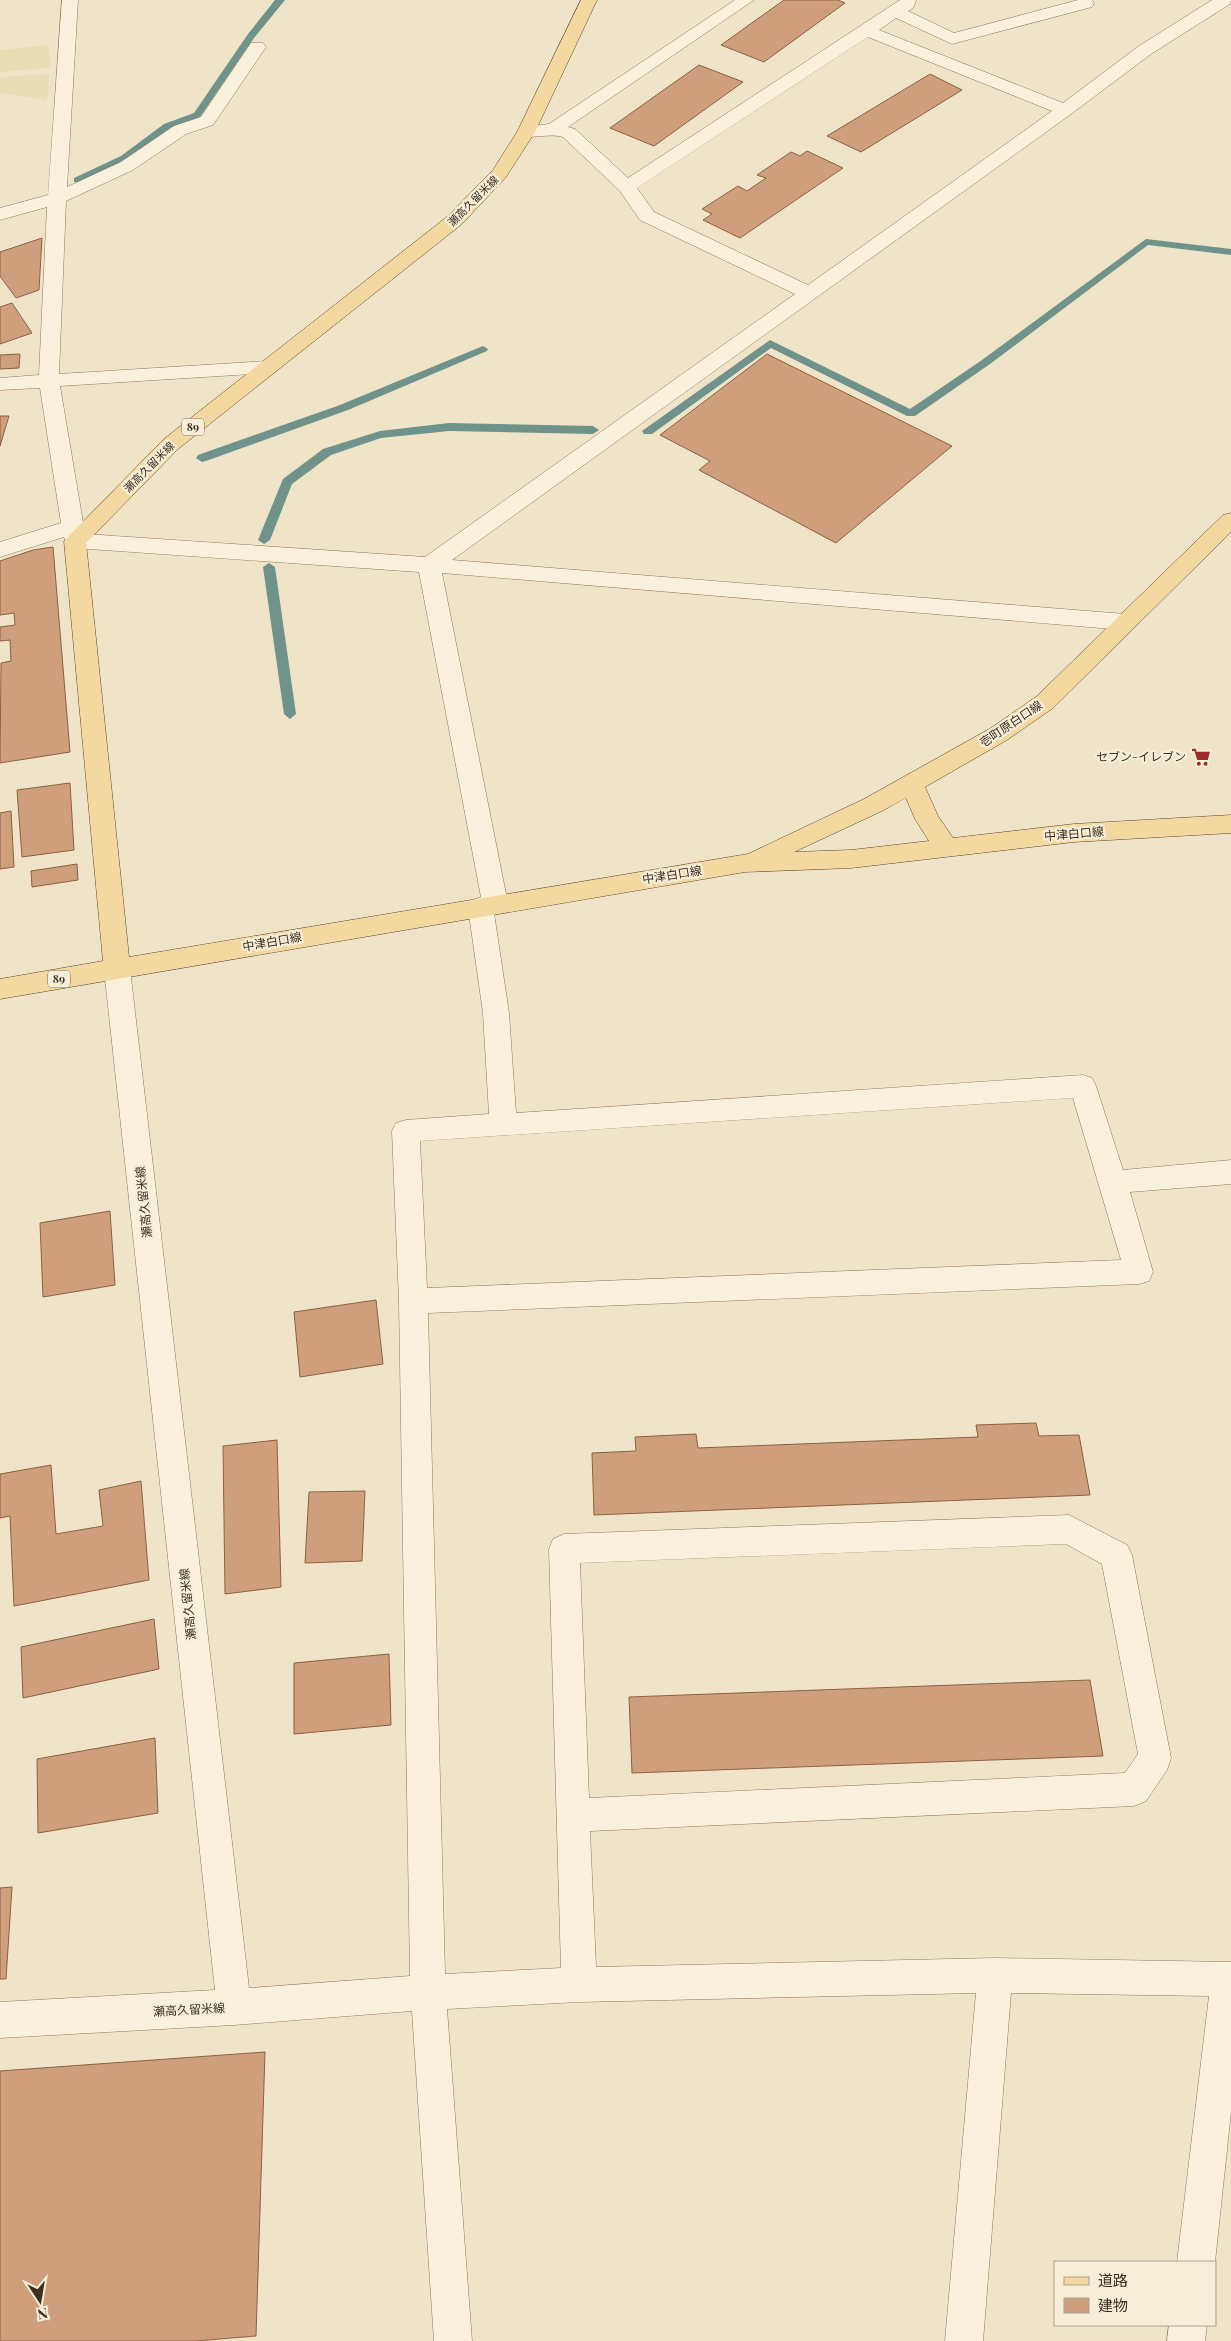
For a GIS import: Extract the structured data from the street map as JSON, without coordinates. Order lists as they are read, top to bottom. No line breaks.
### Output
{"streets":{"main road":["瀬高久留米線","89","壱町原白口線","中津白口線"]},"crossings":[["瀬高久留米線","89"],["瀬高久留米線","中津白口線"],["89","中津白口線"],["壱町原白口線","中津白口線"]],"places":{"supermarket":["セブン-イレブン"]},"legend":["道路","建物"],"north":"bottom"}
